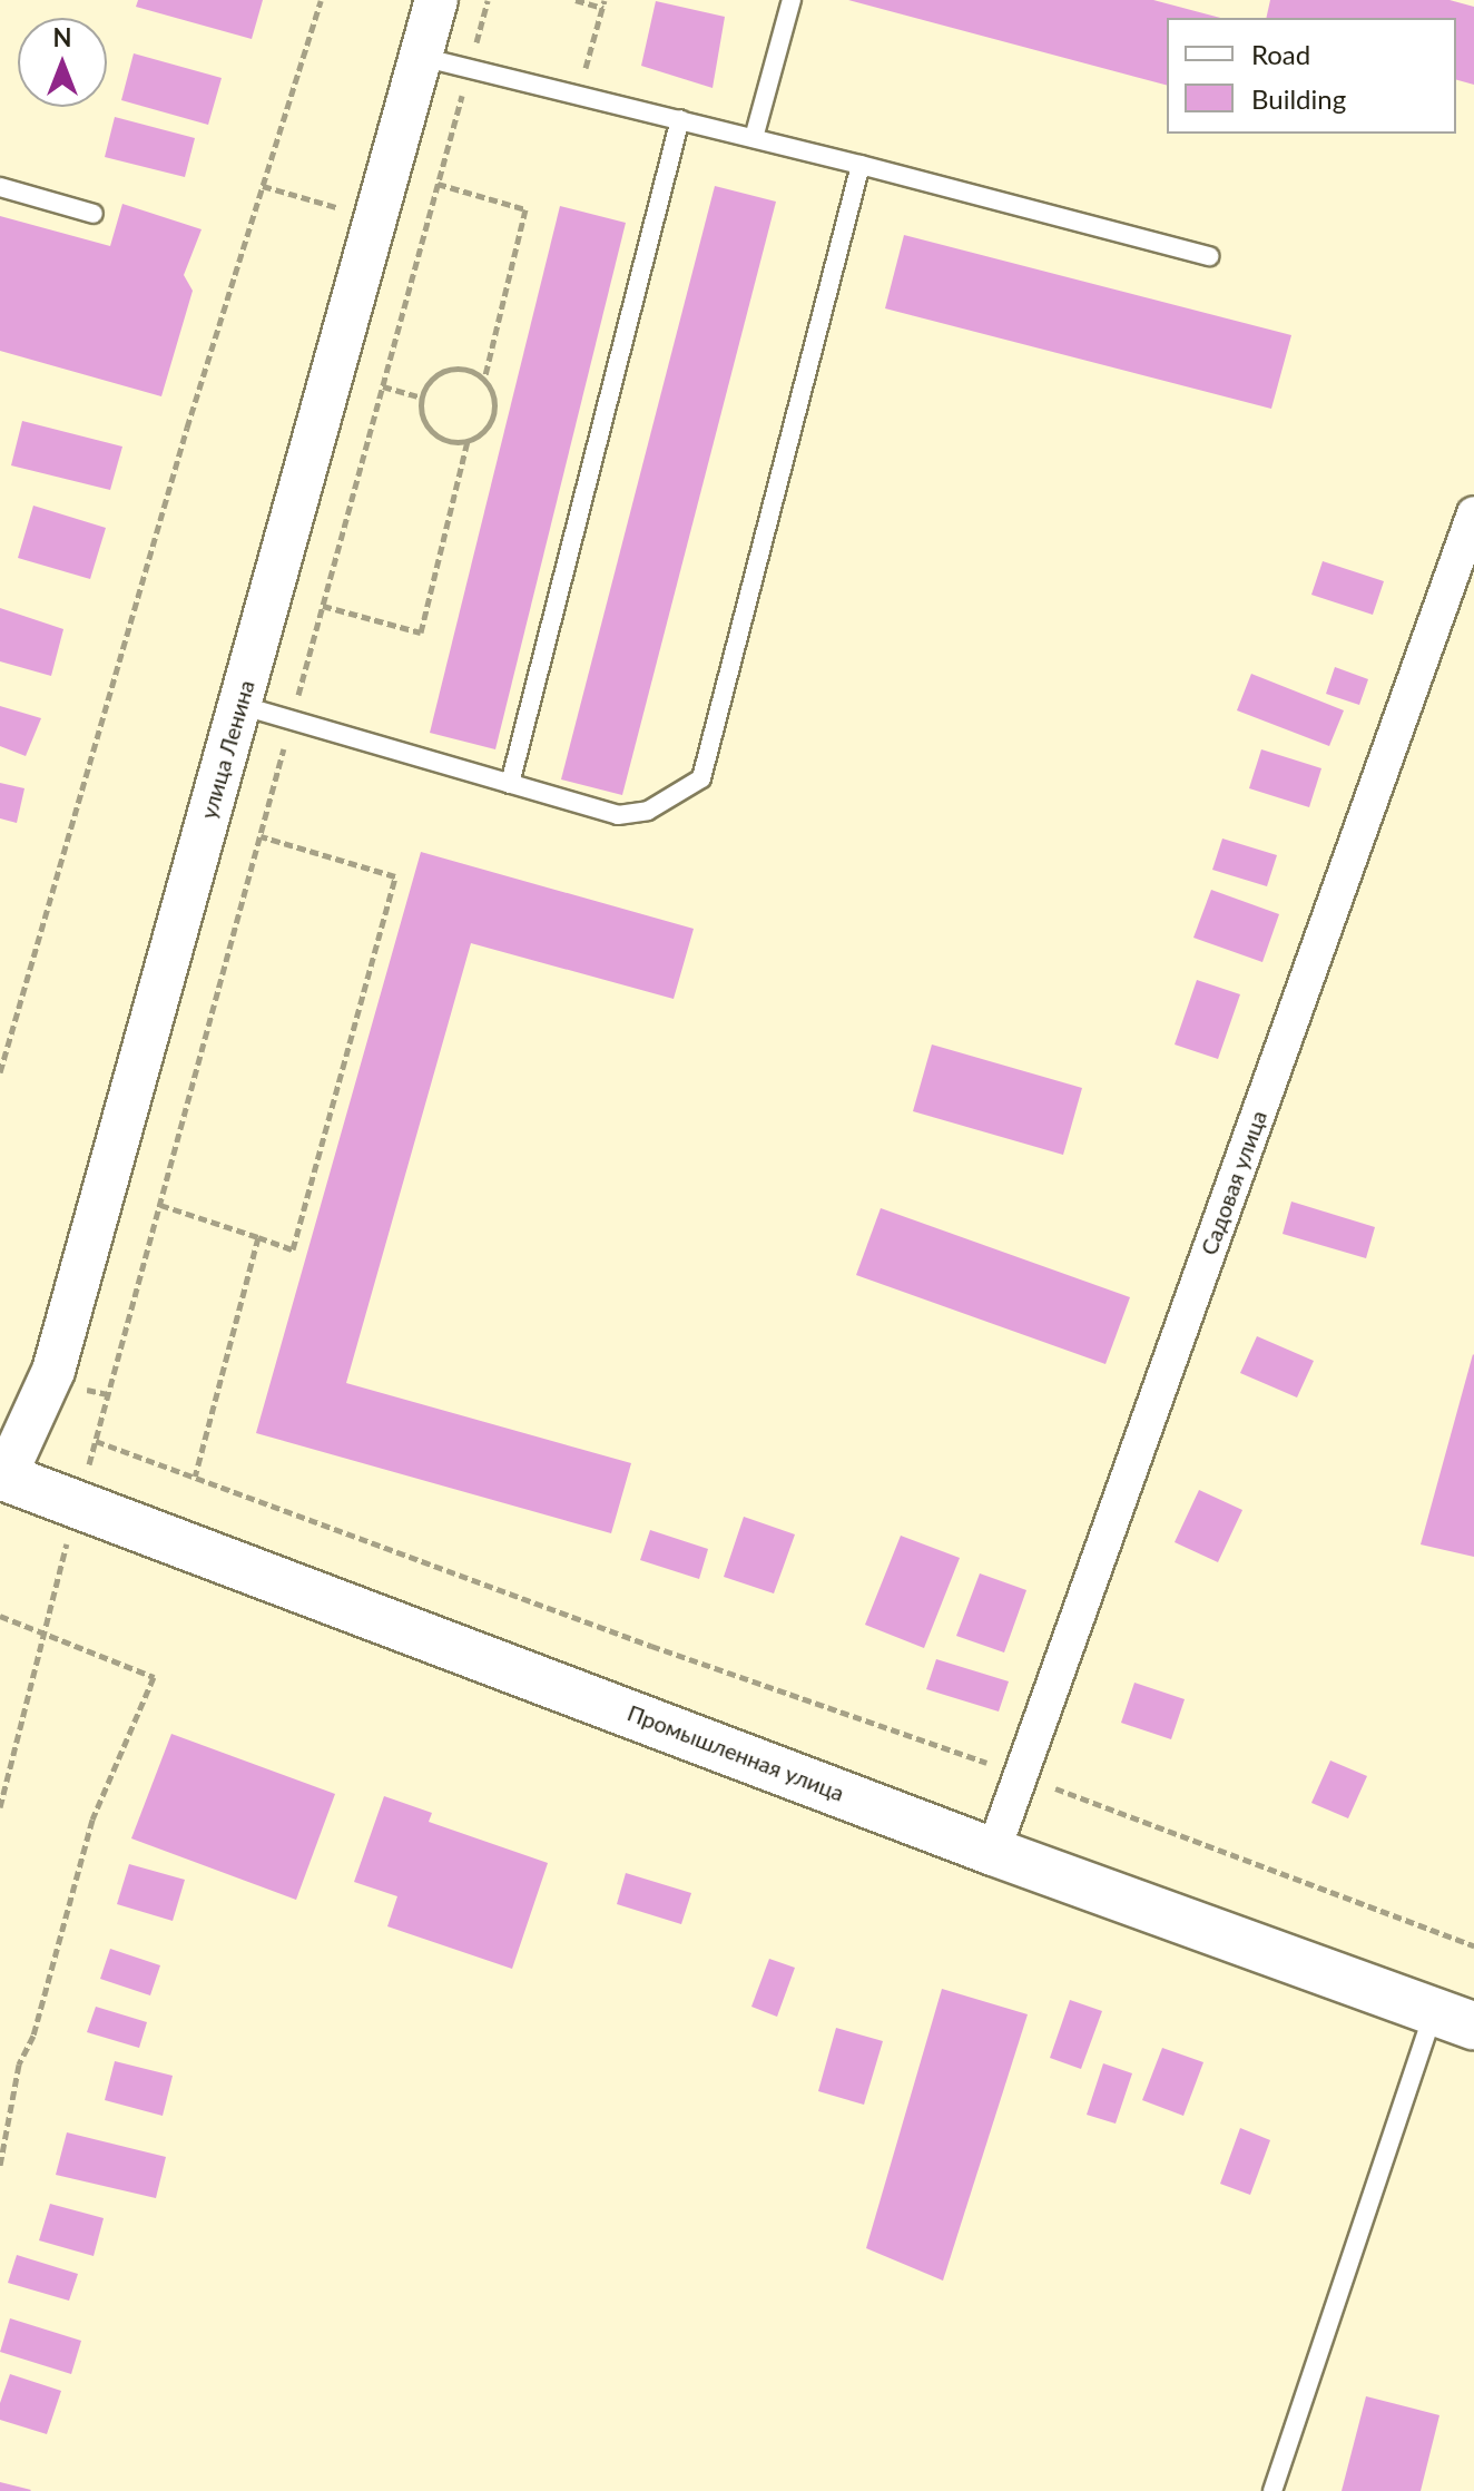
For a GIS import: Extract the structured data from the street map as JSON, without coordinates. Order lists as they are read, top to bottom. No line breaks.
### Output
{"streets":{"main road":["Промышленная улица"],"street":["улица Ленина","Садовая улица"]},"crossings":[["улица Ленина","Промышленная улица"],["Садовая улица","Промышленная улица"]],"legend":["Road","Building"],"north":"top"}
